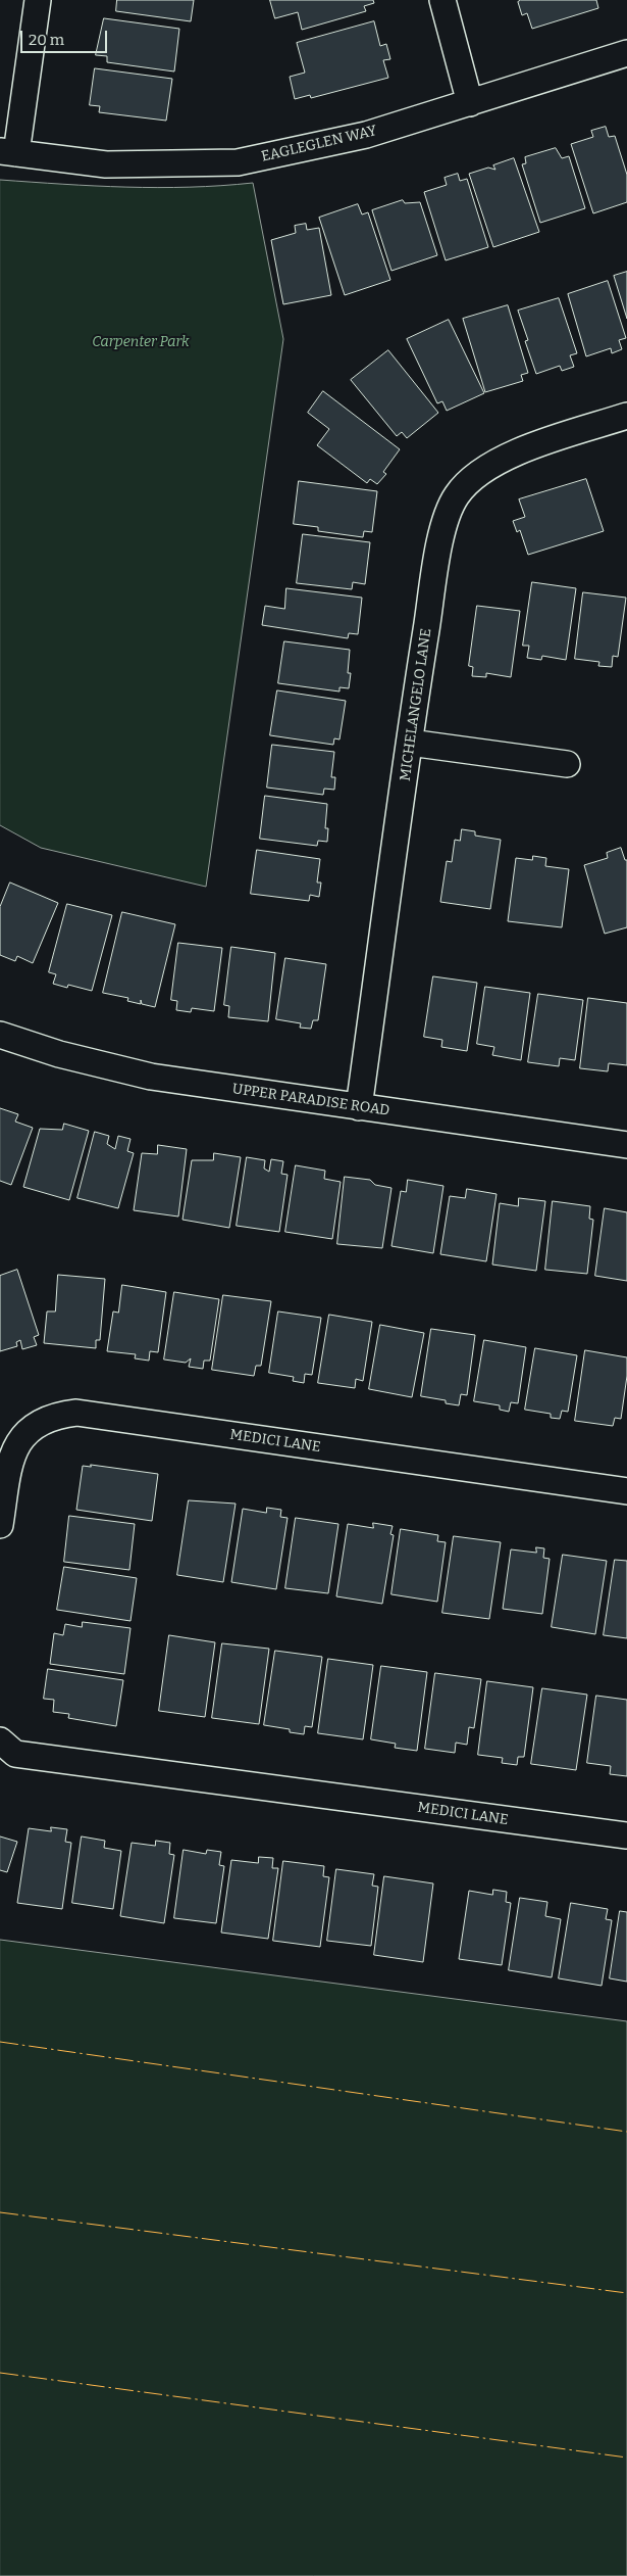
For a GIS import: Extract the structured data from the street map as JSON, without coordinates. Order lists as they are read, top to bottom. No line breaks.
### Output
{"streets":{"street":["EAGLEGLEN WAY","MICHELANGELO LANE","UPPER PARADISE ROAD","MEDICI LANE"]},"crossings":[["MICHELANGELO LANE","UPPER PARADISE ROAD"]],"parks":["Carpenter Park"],"scale_bar":"20 m"}
